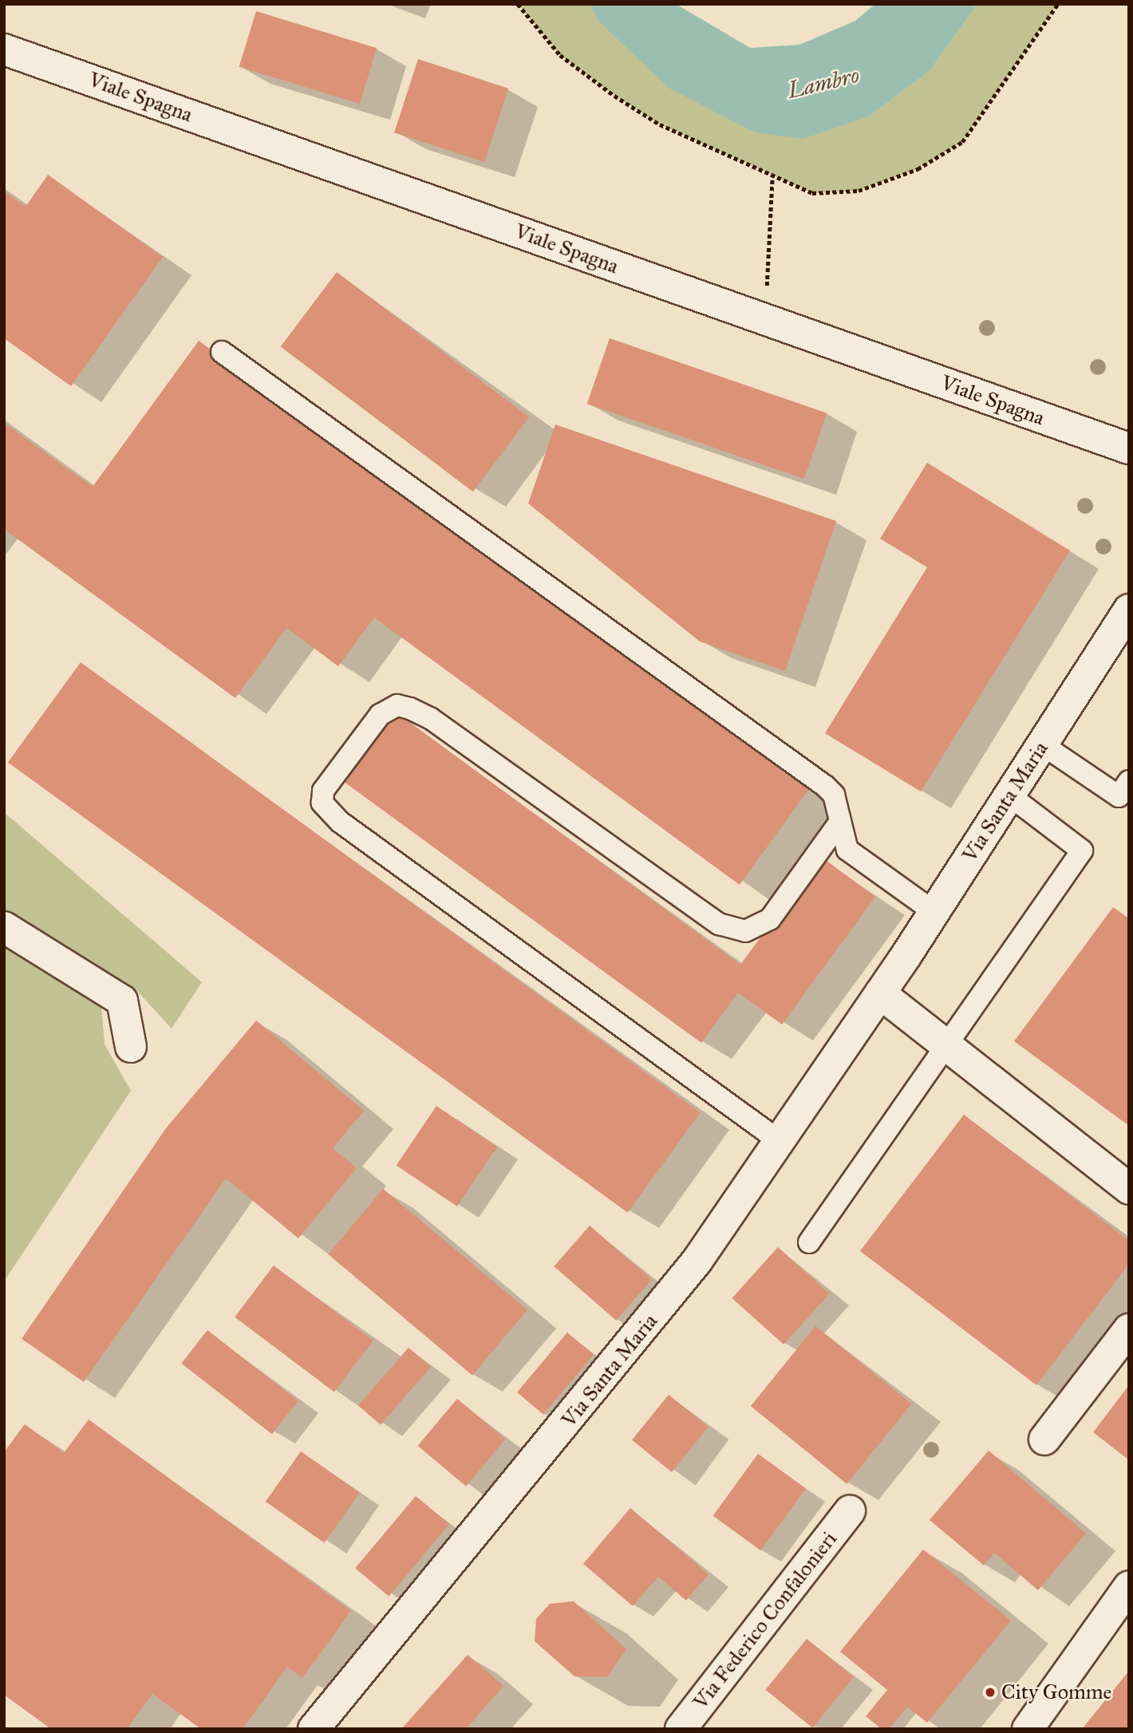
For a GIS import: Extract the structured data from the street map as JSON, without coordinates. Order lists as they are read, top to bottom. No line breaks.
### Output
{"streets":{"street":["Viale Spagna","Via Santa Maria","Via Federico Confalonieri"]},"water":["Lambro"],"places":["City Gomme"]}
